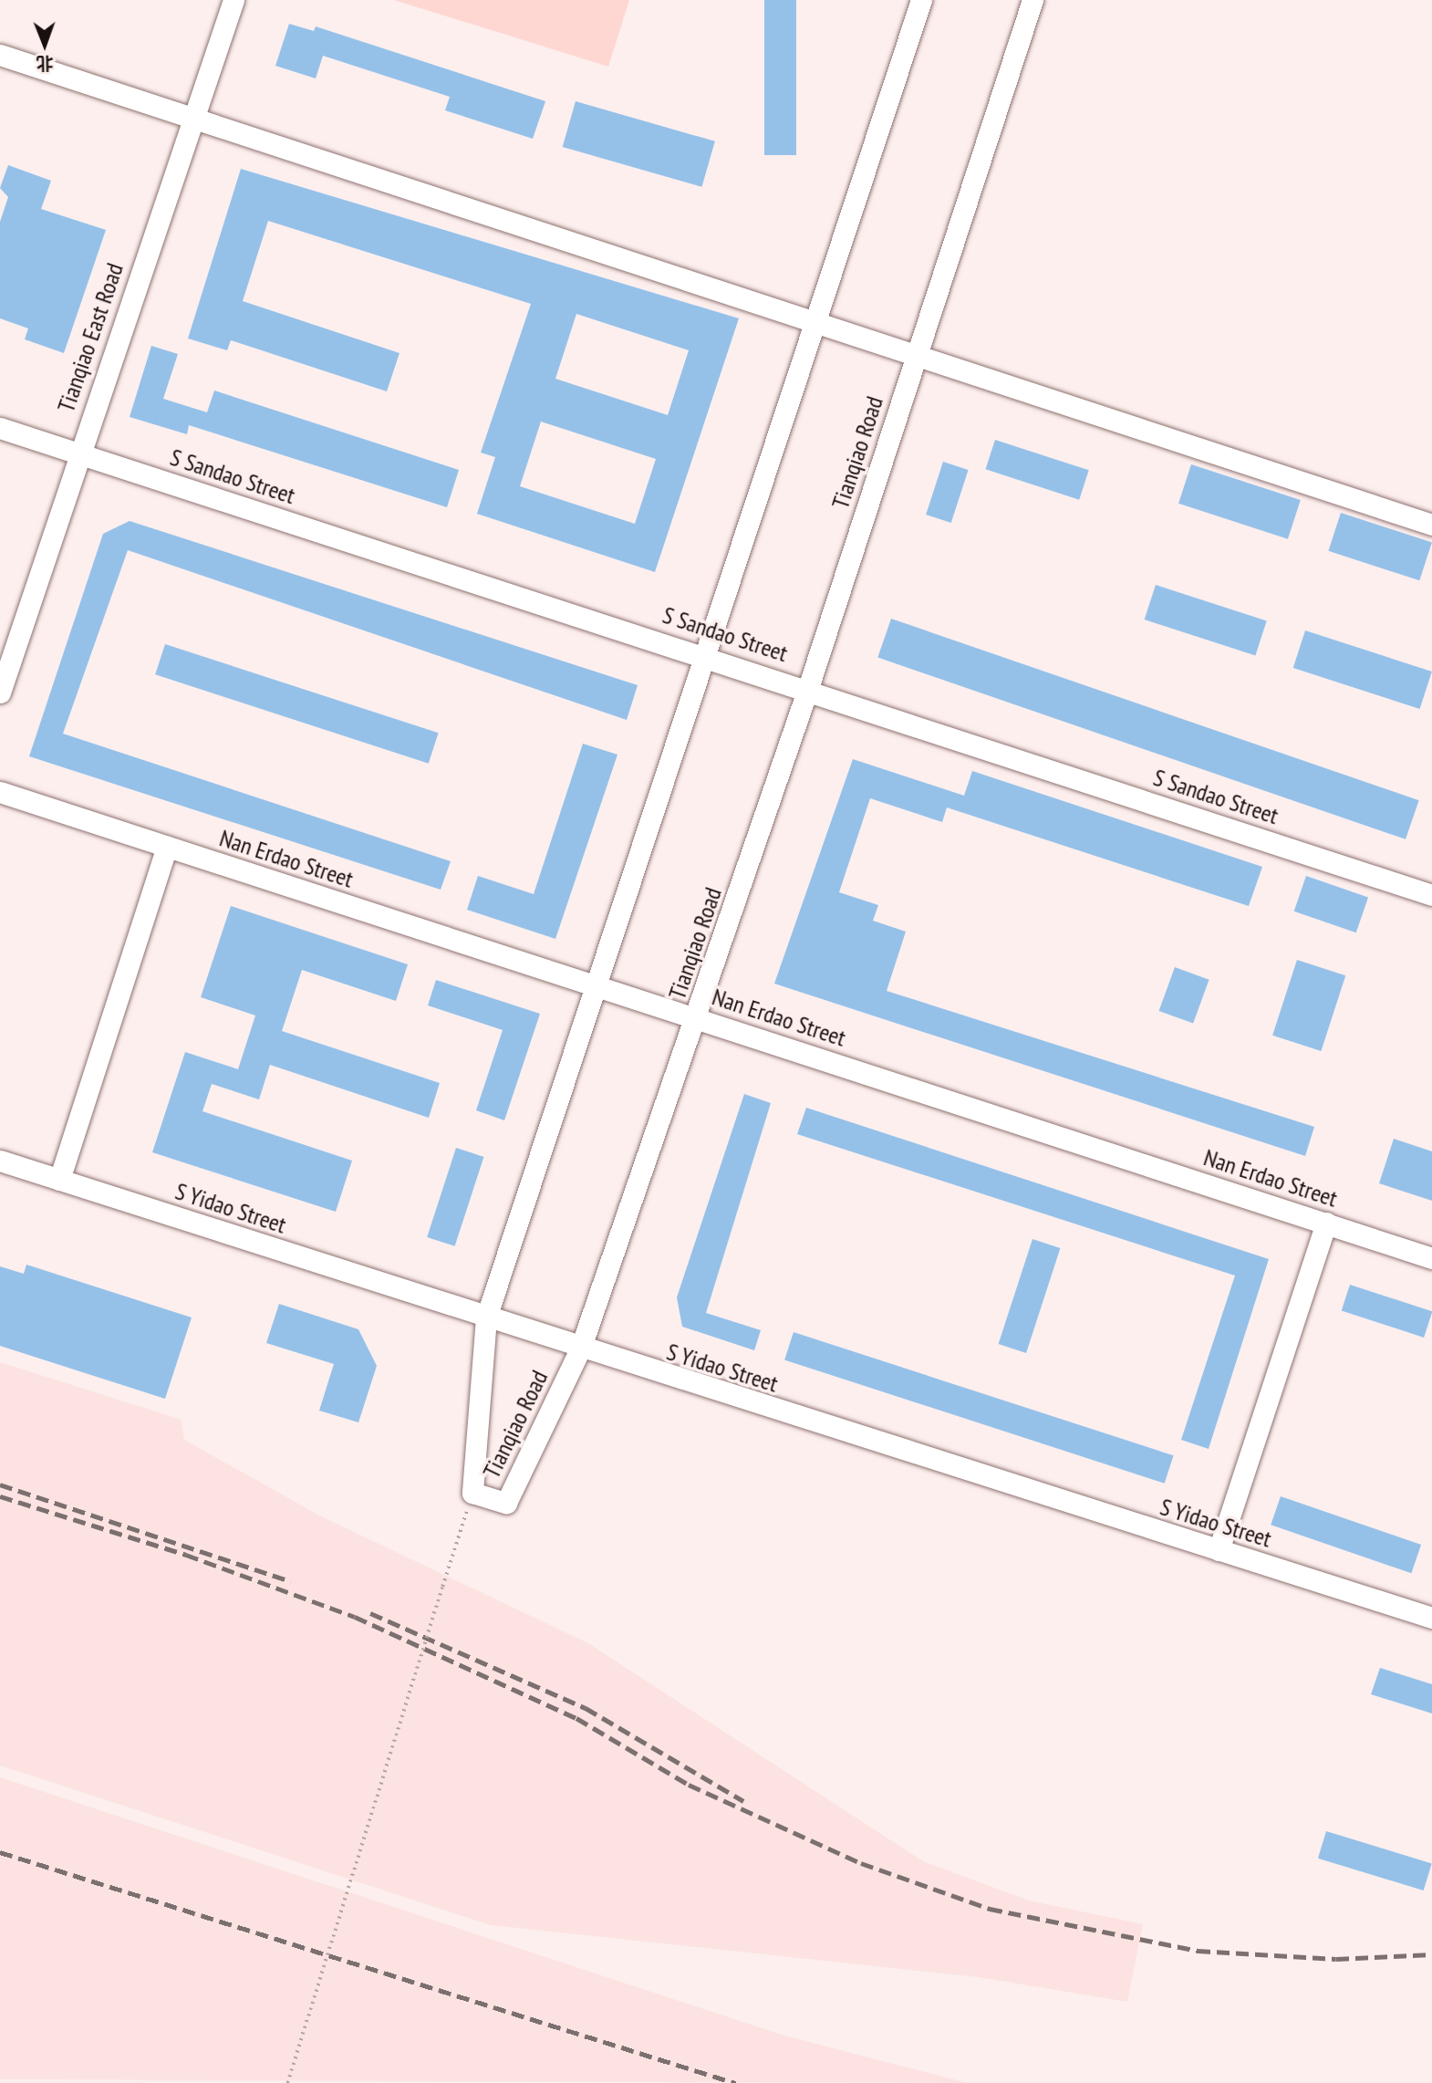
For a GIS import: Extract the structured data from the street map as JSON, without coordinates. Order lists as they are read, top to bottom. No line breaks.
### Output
{"streets":{"street":["Tianqiao East Road","Tianqiao Road","S Sandao Street","Nan Erdao Street","S Yidao Street"]},"crossings":[["Tianqiao East Road","S Sandao Street"],["Tianqiao Road","S Sandao Street"],["Tianqiao Road","Nan Erdao Street"],["Tianqiao Road","S Yidao Street"]],"north":"bottom"}
